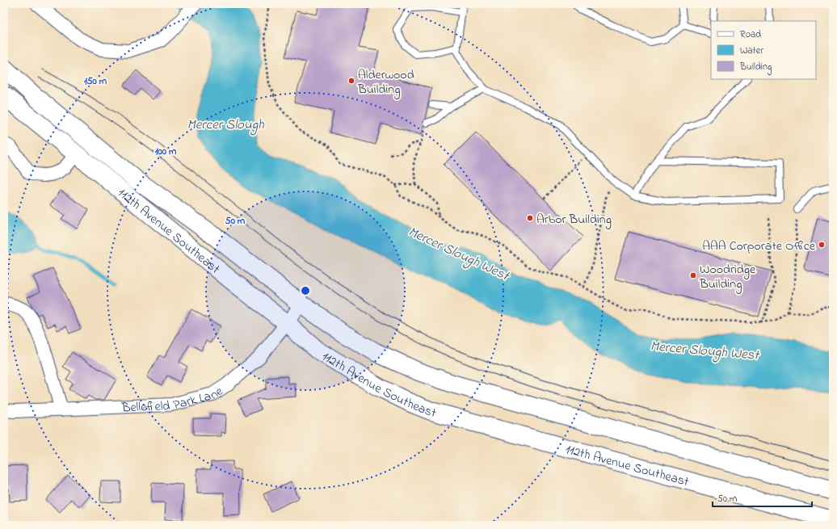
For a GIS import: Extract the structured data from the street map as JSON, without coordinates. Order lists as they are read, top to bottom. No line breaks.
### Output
{"streets":{"main road":["112th Avenue Southeast"],"street":["Bellefield Park Lane"]},"crossings":[["112th Avenue Southeast","Bellefield Park Lane"]],"water":["Mercer Slough","Mercer Slough West"],"places":["Alderwood Building","Arbor Building","AAA Corporate Office","Woodridge Building"],"legend":["Road","Water","Building"],"scale_bar":"50 m","rings":["150 m","100 m","50 m"]}
